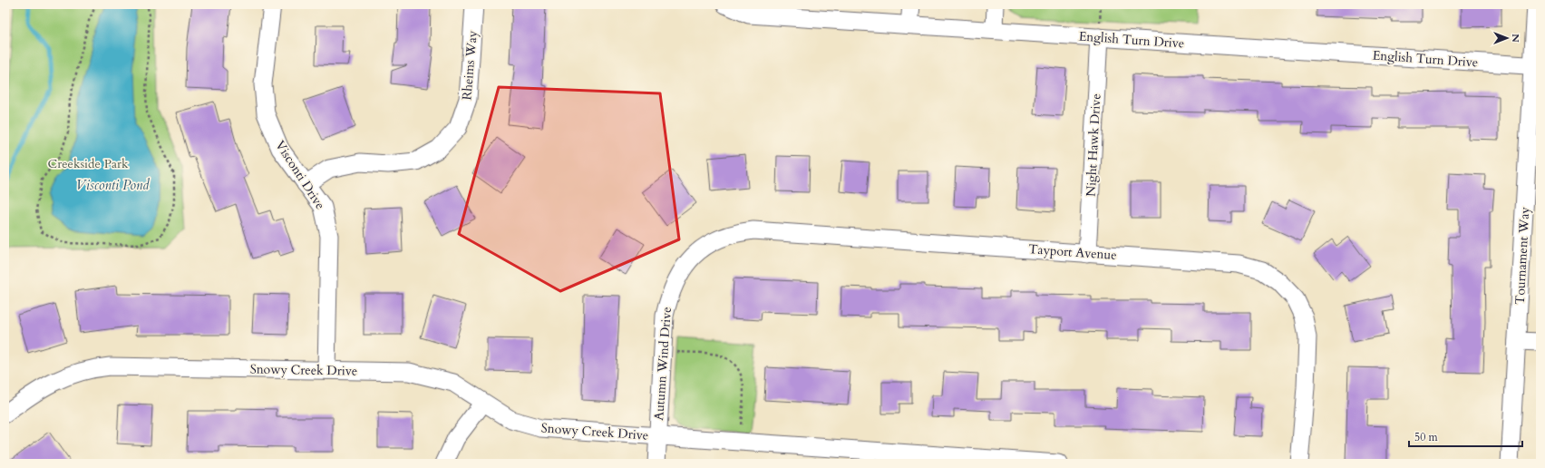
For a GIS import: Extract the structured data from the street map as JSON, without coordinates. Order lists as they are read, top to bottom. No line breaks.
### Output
{"streets":{"street":["English Turn Drive","Rheims Way","Night Hawk Drive","Visconti Drive","Tayport Avenue","Tournament Way","Autumn Wind Drive","Snowy Creek Drive"]},"crossings":[["English Turn Drive","Night Hawk Drive"],["English Turn Drive","Tournament Way"],["Rheims Way","Visconti Drive"],["Night Hawk Drive","Tayport Avenue"],["Visconti Drive","Snowy Creek Drive"],["Tayport Avenue","Autumn Wind Drive"],["Autumn Wind Drive","Snowy Creek Drive"]],"water":["Visconti Pond"],"parks":["Creekside Park"],"scale_bar":"50 m","north":"right"}
